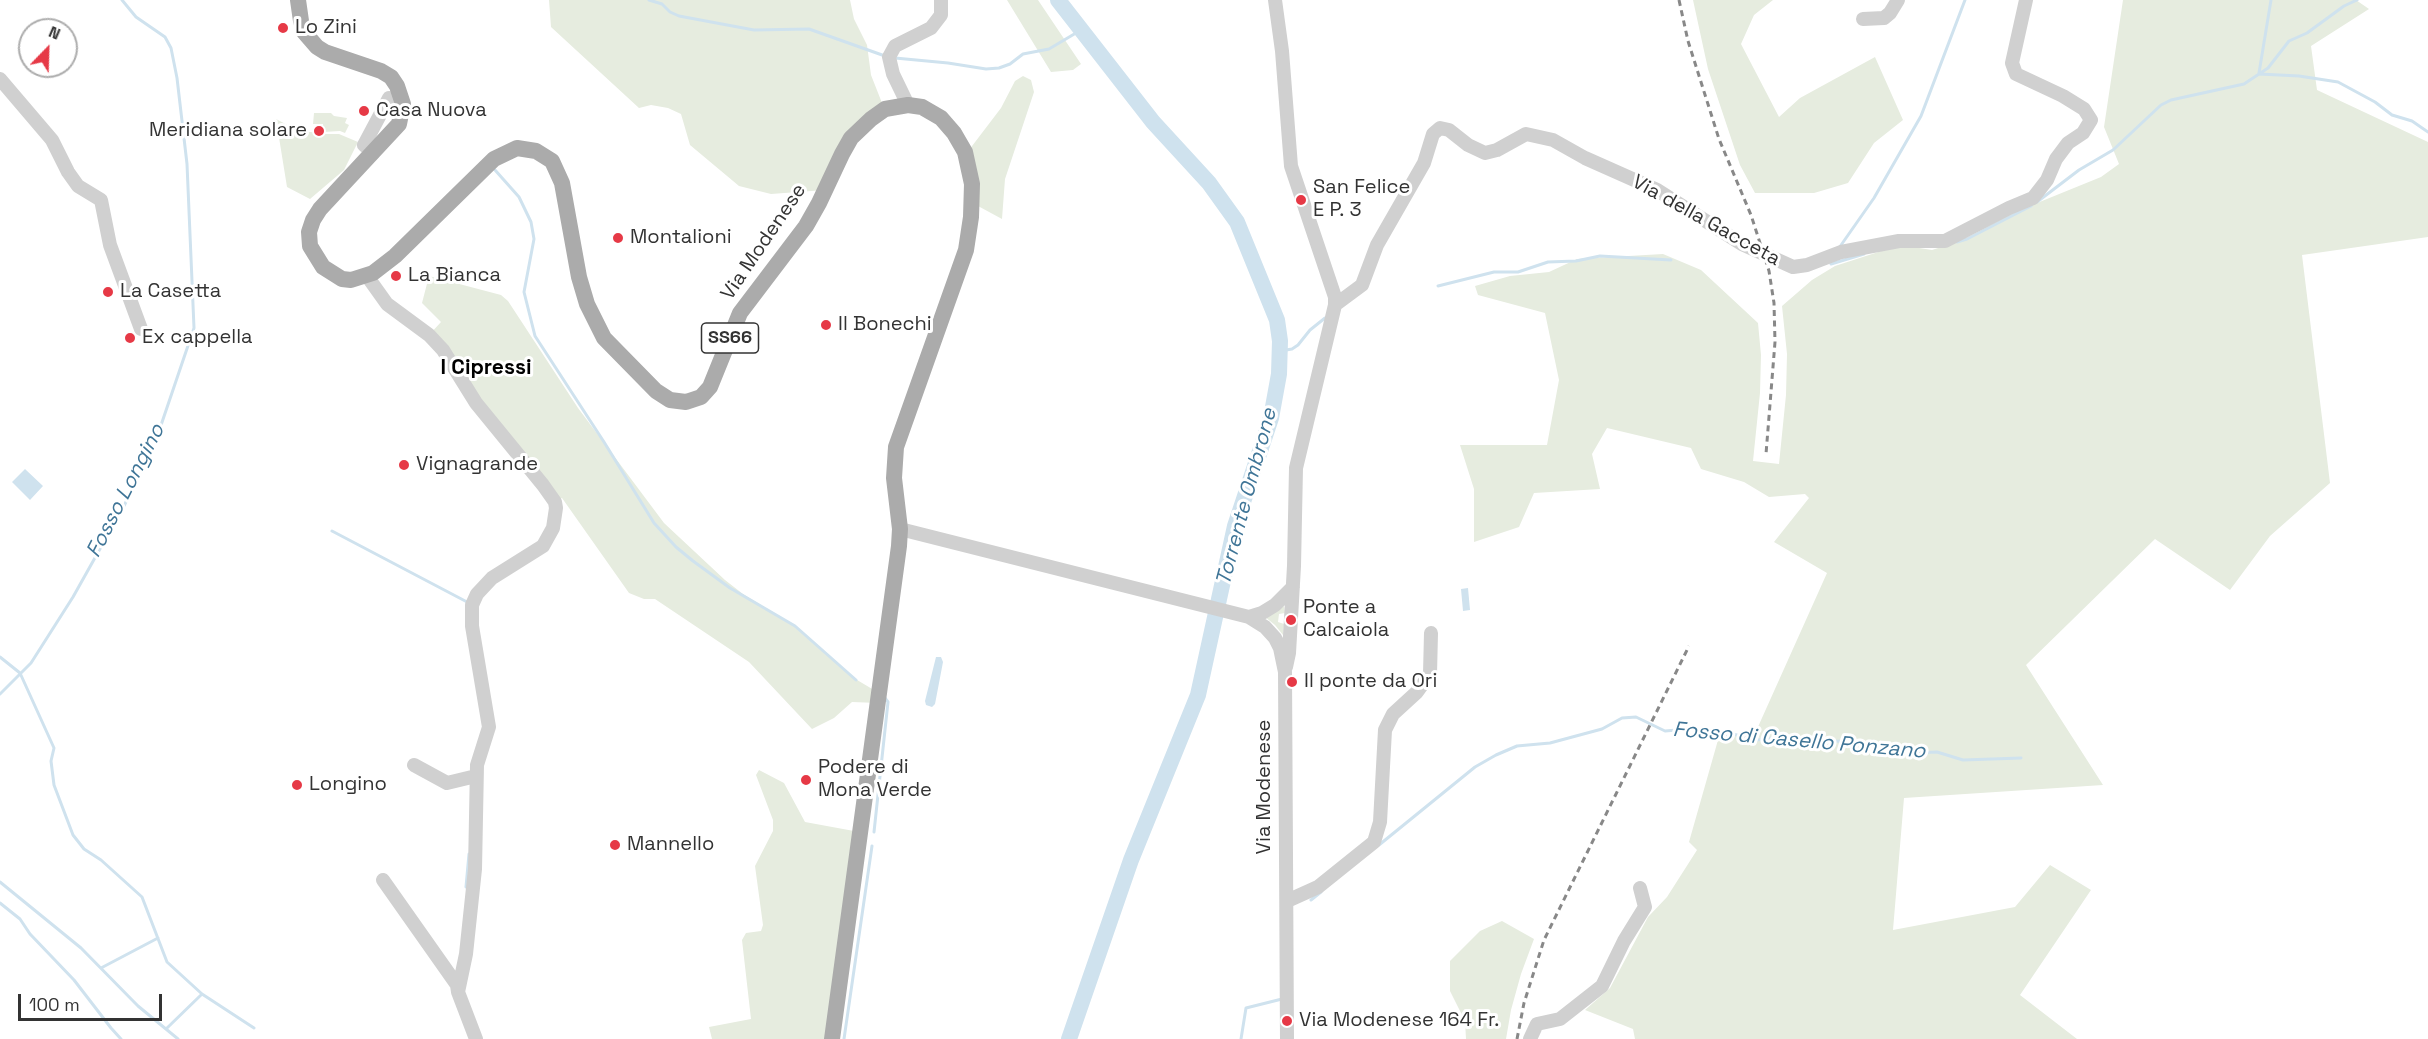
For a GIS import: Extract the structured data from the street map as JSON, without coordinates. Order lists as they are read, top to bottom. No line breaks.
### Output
{"streets":{"main road":["Via Modenese","SS66"],"street":["Via della Gacceta"]},"districts":["I Cipressi"],"water":["Fosso Longino","Torrente Ombrone","Fosso di Casello Ponzano"],"places":["Lo Zini","Casa Nuova","Meridiana solare","San Felice E P. 3","Montalioni","La Bianca","La Casetta","Il Bonechi","Ex cappella","Vignagrande","Ponte a Calcaiola","Il ponte da Ori","Podere di Mona Verde","Longino","Mannello","Via Modenese 164 Fr."],"scale_bar":"100 m","north":"top right"}
